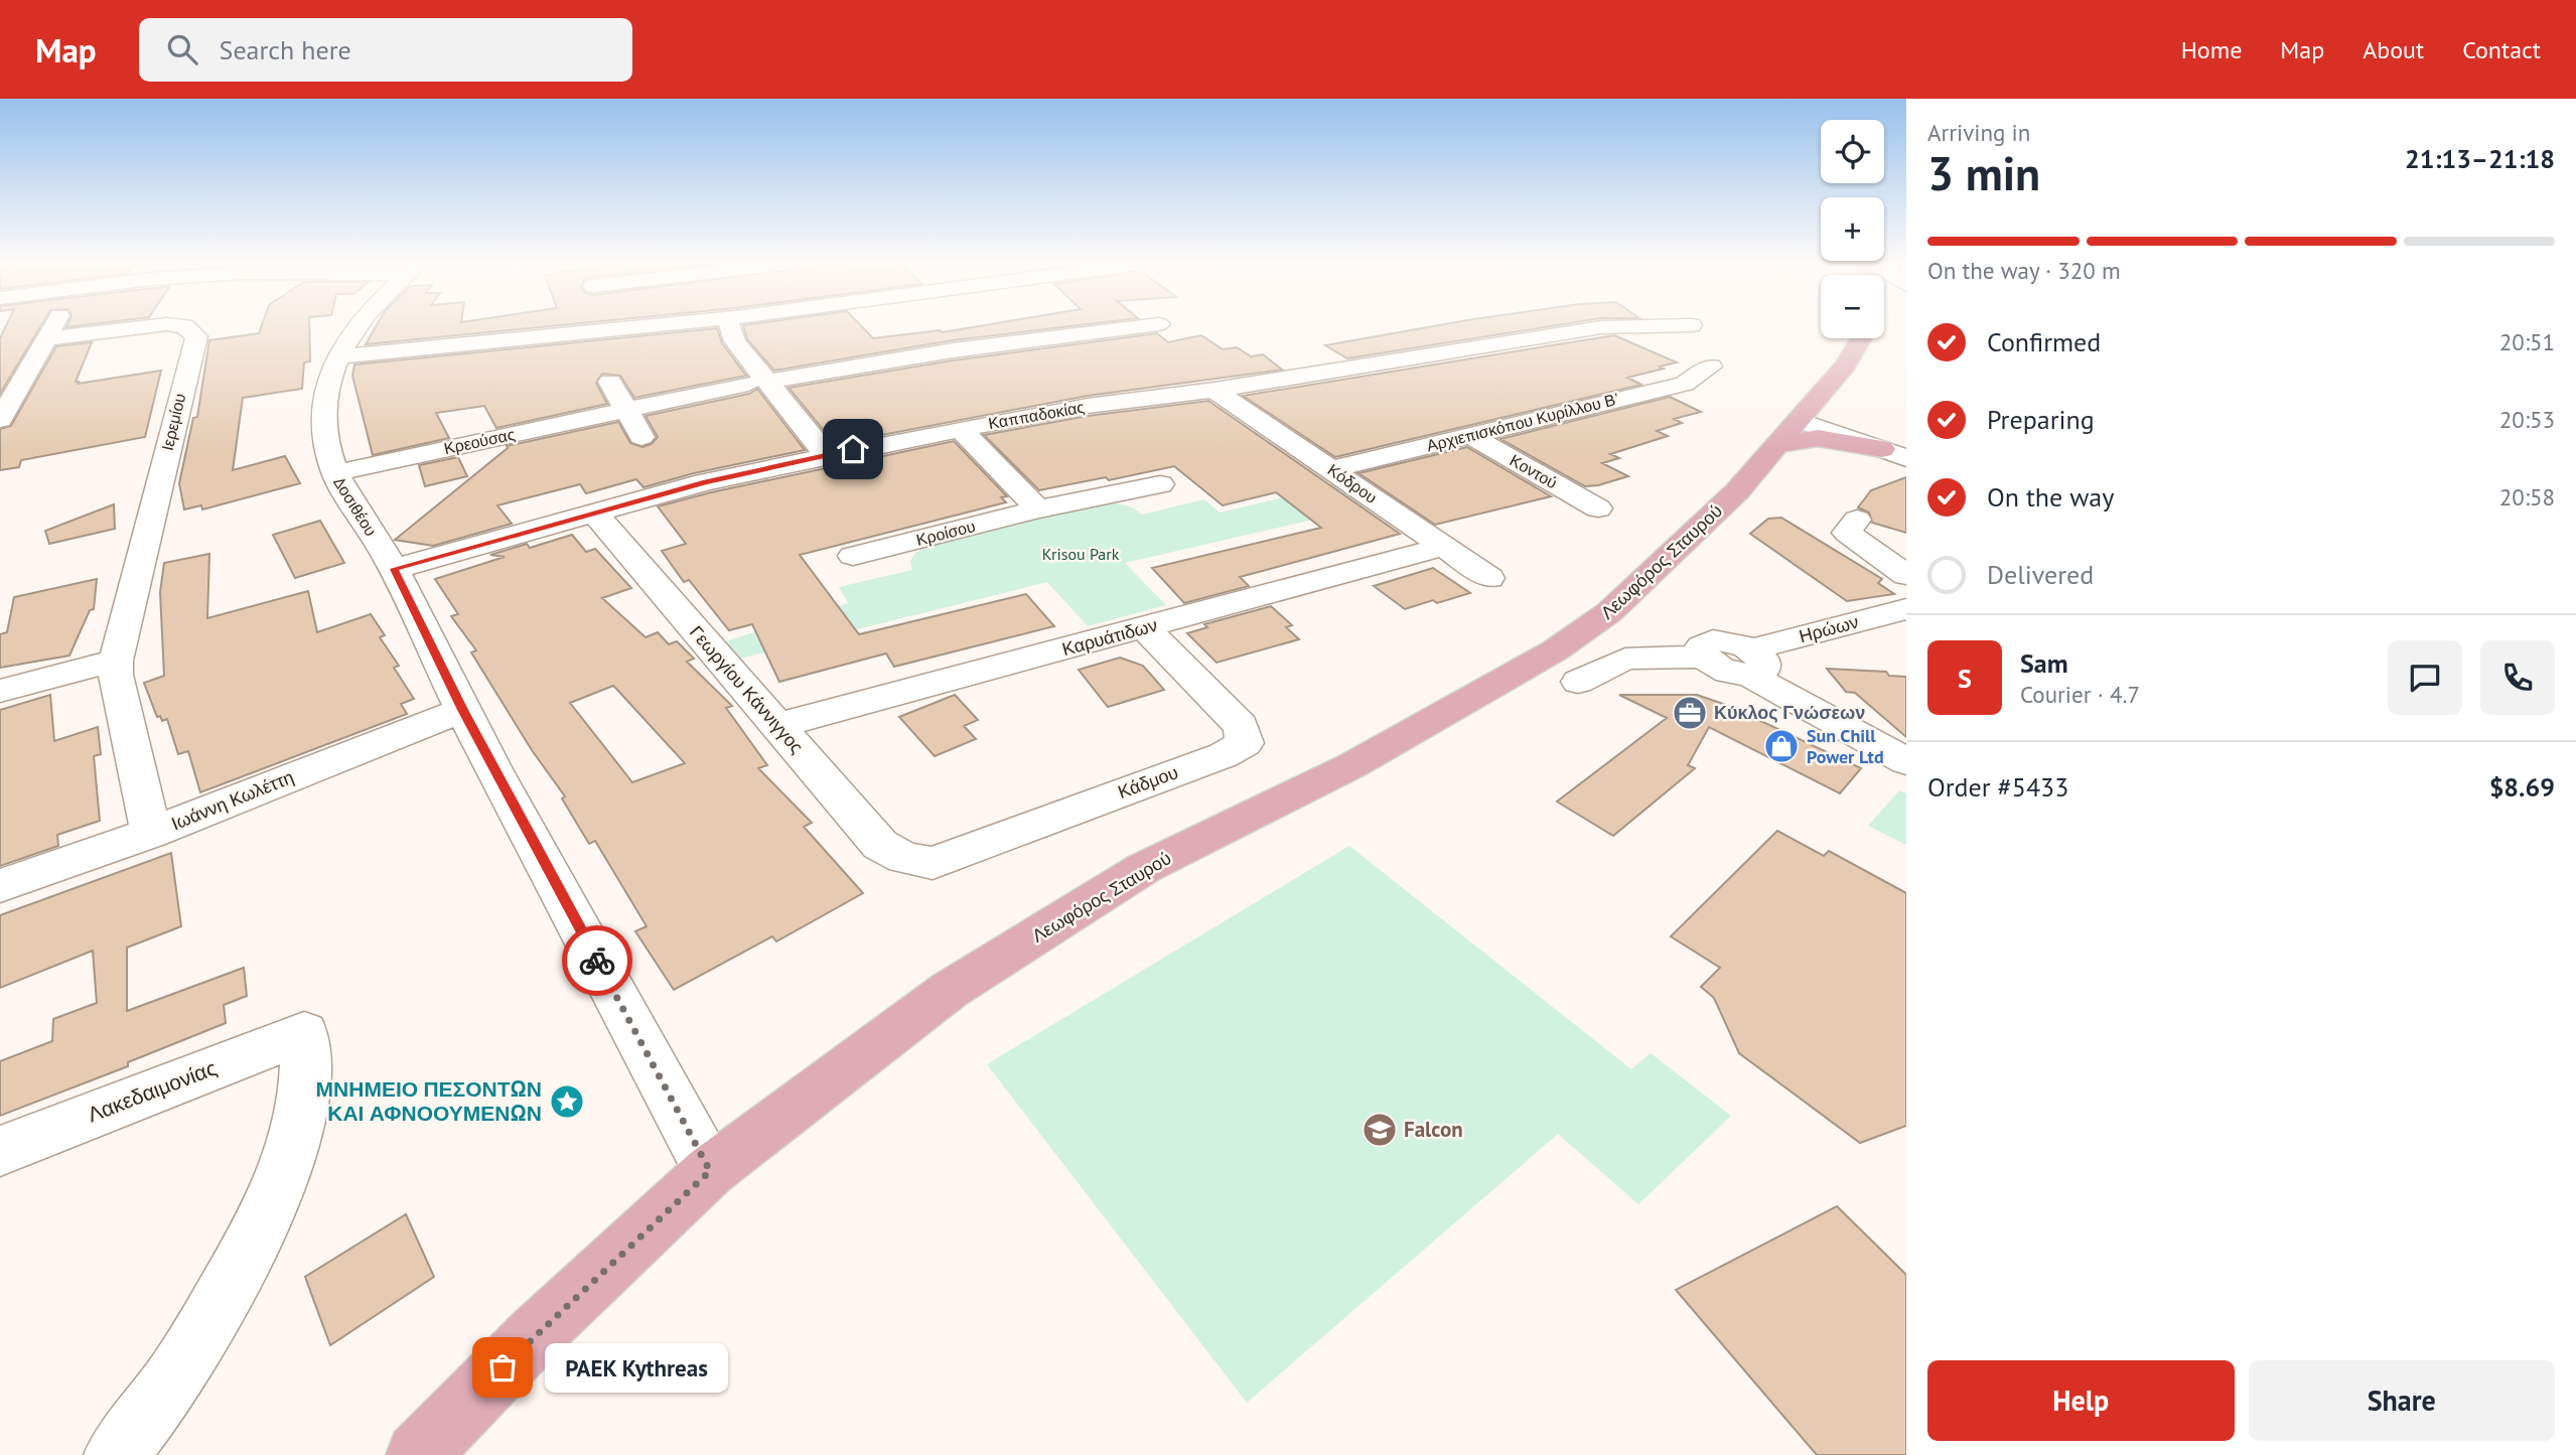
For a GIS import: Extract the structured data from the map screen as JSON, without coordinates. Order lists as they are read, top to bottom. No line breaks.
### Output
{"streets":{"main road":["Λεωφόρος Σταυρού"],"street":["Καππαδοκίας","Ιερεμίου","Αρχιεπισκόπου Κυρίλλου Β'","Κρεούσας","Κοντού","Κόδρου","Δοσιθέου","Κροίσου","Ηρώων","Καρυάτιδων","Γεωργίου Κάννιγγος","Κάδμου","Ιωάννη Κωλέττη","Λακεδαιμονίας"]},"crossings":[["Καππαδοκίας","Κόδρου"],["Καππαδοκίας","Δοσιθέου"],["Καππαδοκίας","Γεωργίου Κάννιγγος"],["Ιερεμίου","Ιωάννη Κωλέττη"],["Αρχιεπισκόπου Κυρίλλου Β'","Κοντού"],["Αρχιεπισκόπου Κυρίλλου Β'","Κόδρου"],["Κρεούσας","Δοσιθέου"],["Κόδρου","Καρυάτιδων"],["Δοσιθέου","Λεωφόρος Σταυρού"],["Δοσιθέου","Ιωάννη Κωλέττη"],["Καρυάτιδων","Γεωργίου Κάννιγγος"],["Καρυάτιδων","Κάδμου"],["Γεωργίου Κάννιγγος","Κάδμου"]],"parks":["Krisou Park"],"places":{"office":["Κύκλος Γνώσεων"],"shop":["Sun Chill Power Ltd"],"place":["ΜΝΗΜΕΙΟ ΠΕΣΟΝΤΩΝ ΚΑΙ ΑΦΝΟΟΥΜΕΝΩΝ"],"school or university":["Falcon"],"other":["PAEK Kythreas"]},"page":{"header":"Map","search":"Search here","nav":["Home","Map","About","Contact"],"heading":["3 min","Arriving in","21:13–21:18"],"panel":["Sam","Courier · 4.7","Order #5433","$8.69"],"map_buttons":["+","−"],"bar":"On the way · 320 m","list":[["Confirmed","20:51"],["Preparing","20:53"],["On the way","20:58"],"Delivered"],"round":"S","bubble":"PAEK Kythreas","buttons":["Help","Share"]}}
